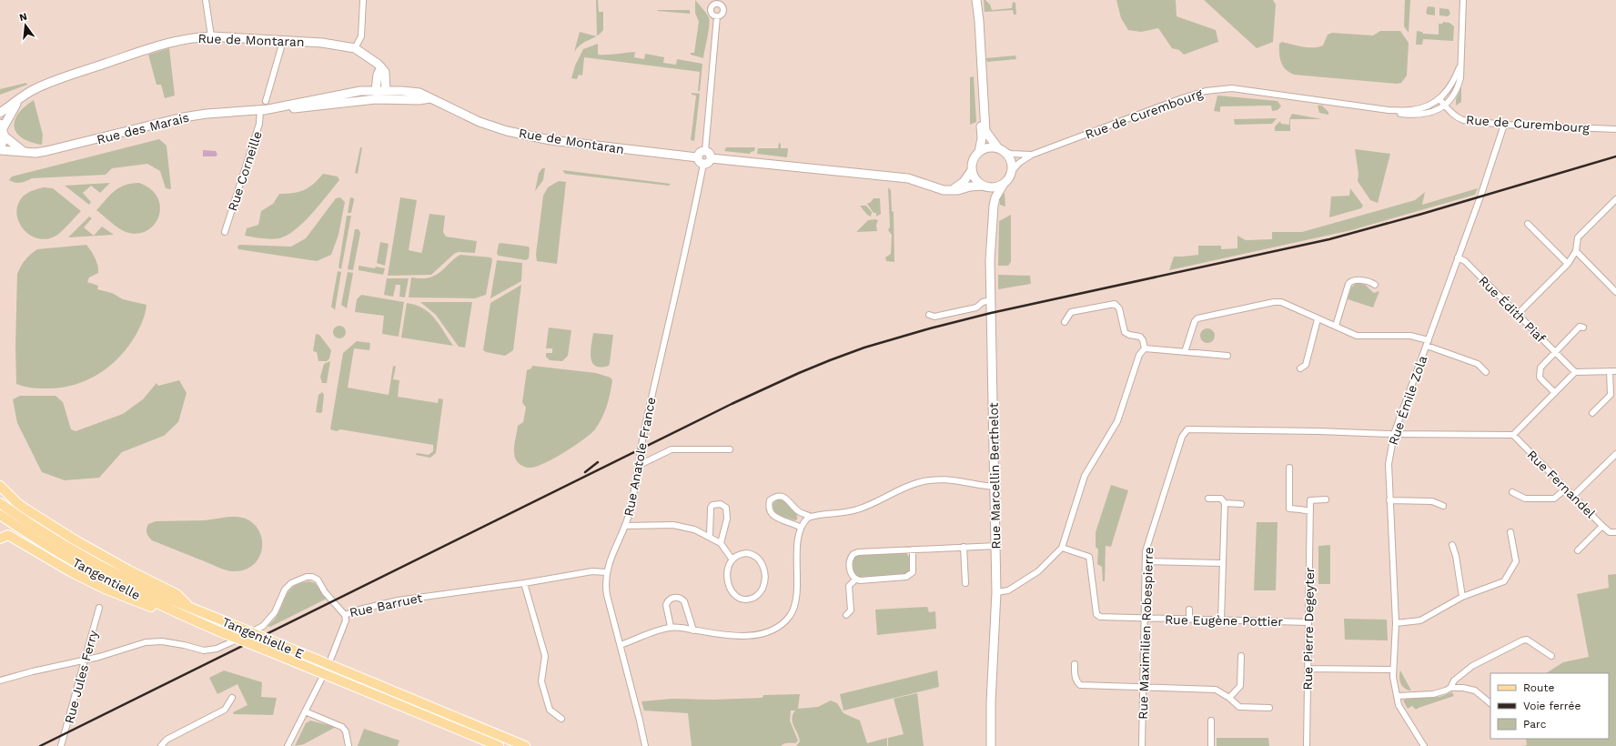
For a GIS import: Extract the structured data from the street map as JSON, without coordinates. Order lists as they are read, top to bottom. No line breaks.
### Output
{"streets":{"main road":["Tangentielle","Tangentielle E"],"street":["Rue de Montaran","Rue de Curembourg","Rue des Marais","Rue Corneille","Rue Édith Piaf","Rue Émile Zola","Rue Anatole France","Rue Marcellin Berthelot","Rue Fernandel","Rue Barruet","Rue Eugène Pottier","Rue Pierre Degeyter","Rue Maximilien Robespierre","Rue Jules Ferry"]},"crossings":[["Rue de Montaran","Rue des Marais"],["Rue de Montaran","Rue Corneille"],["Rue de Montaran","Rue Anatole France"],["Rue de Curembourg","Rue Émile Zola"],["Rue de Curembourg","Rue Marcellin Berthelot"],["Rue des Marais","Rue Corneille"],["Rue Édith Piaf","Rue Émile Zola"],["Rue Émile Zola","Rue Maximilien Robespierre"],["Rue Anatole France","Rue Barruet"],["Tangentielle","Tangentielle E"],["Rue Barruet","Rue Jules Ferry"],["Rue Eugène Pottier","Rue Pierre Degeyter"],["Rue Eugène Pottier","Rue Maximilien Robespierre"]],"legend":["Route","Voie ferrée","Parc"],"north":"top"}
